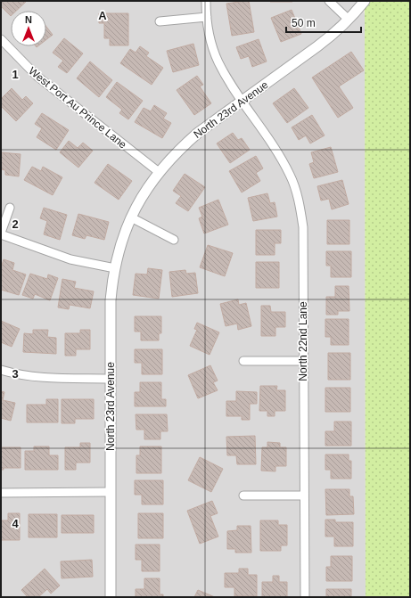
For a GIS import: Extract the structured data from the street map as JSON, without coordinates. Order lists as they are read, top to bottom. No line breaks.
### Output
{"streets":{"street":["West Port Au Prince Lane","North 23rd Avenue","North 22nd Lane"]},"crossings":[["West Port Au Prince Lane","North 23rd Avenue"],["North 23rd Avenue","North 22nd Lane"]],"scale_bar":"50 m","north":"top","grid":{"columns":["A"],"rows":["1","2","3","4"]}}
